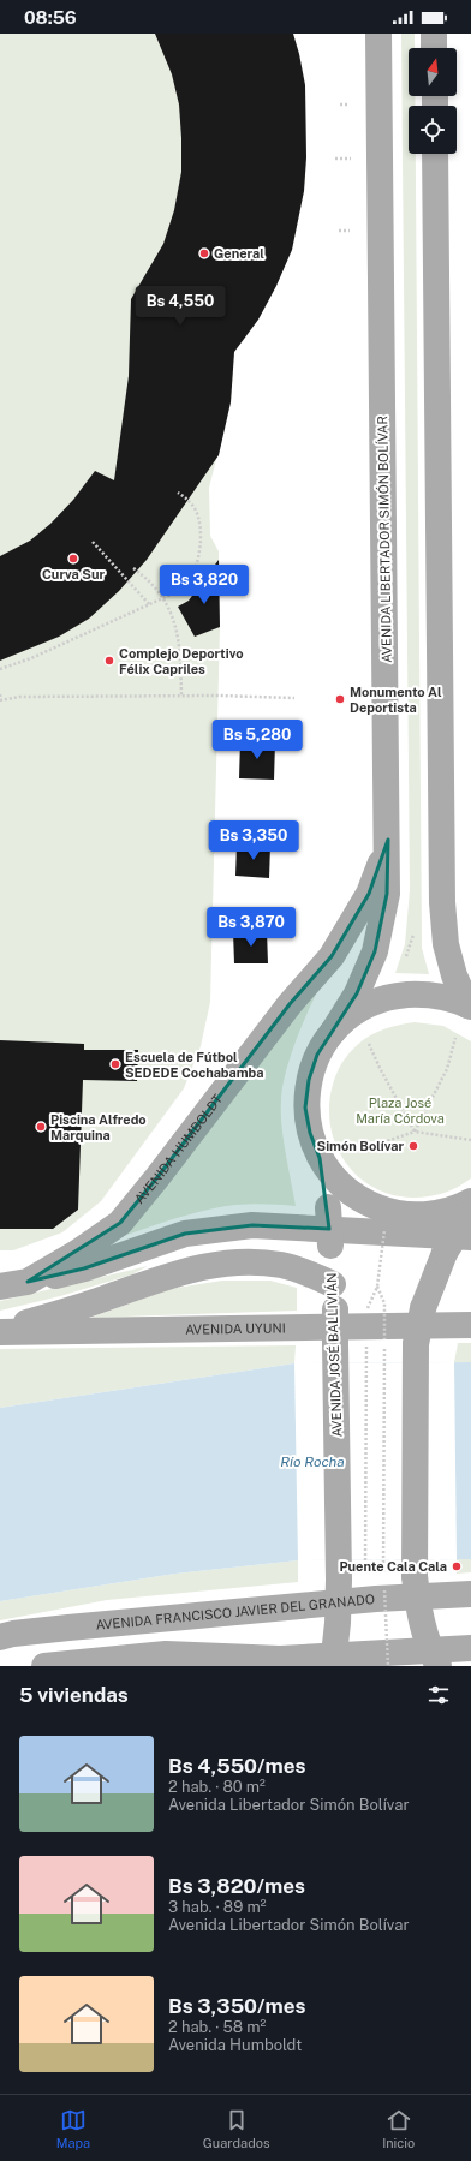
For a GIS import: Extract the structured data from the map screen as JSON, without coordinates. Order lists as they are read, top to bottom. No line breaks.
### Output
{"streets":{"main road":["AVENIDA LIBERTADOR SIMÓN BOLÍVAR","AVENIDA HUMBOLDT","AVENIDA UYUNI","AVENIDA JOSÉ BALLIVIÁN","AVENIDA FRANCISCO JAVIER DEL GRANADO"]},"crossings":[["AVENIDA LIBERTADOR SIMÓN BOLÍVAR","AVENIDA HUMBOLDT"]],"water":["Río Rocha"],"parks":["Plaza José María Córdova"],"places":["General","Curva Sur","Complejo Deportivo Félix Capriles","Monumento Al Deportista","Escuela de Fútbol SEDEDE Cochabamba","Piscina Alfredo Marquina","Simón Bolívar","Puente Cala Cala"],"north":"top","page":{"status":"08:56","price":["Bs 4,550","Bs 3,820","Bs 5,280","Bs 3,350","Bs 3,870"],"heading":"5 viviendas","list":[{"name":"Bs 4,550/mes","note":"2 hab. · 80 m² · Avenida Libertador Simón Bolívar"},{"name":"Bs 3,820/mes","note":"3 hab. · 89 m² · Avenida Libertador Simón Bolívar"},{"name":"Bs 3,350/mes","note":"2 hab. · 58 m² · Avenida Humboldt"}],"tabs":["Mapa","Guardados","Inicio"]}}
